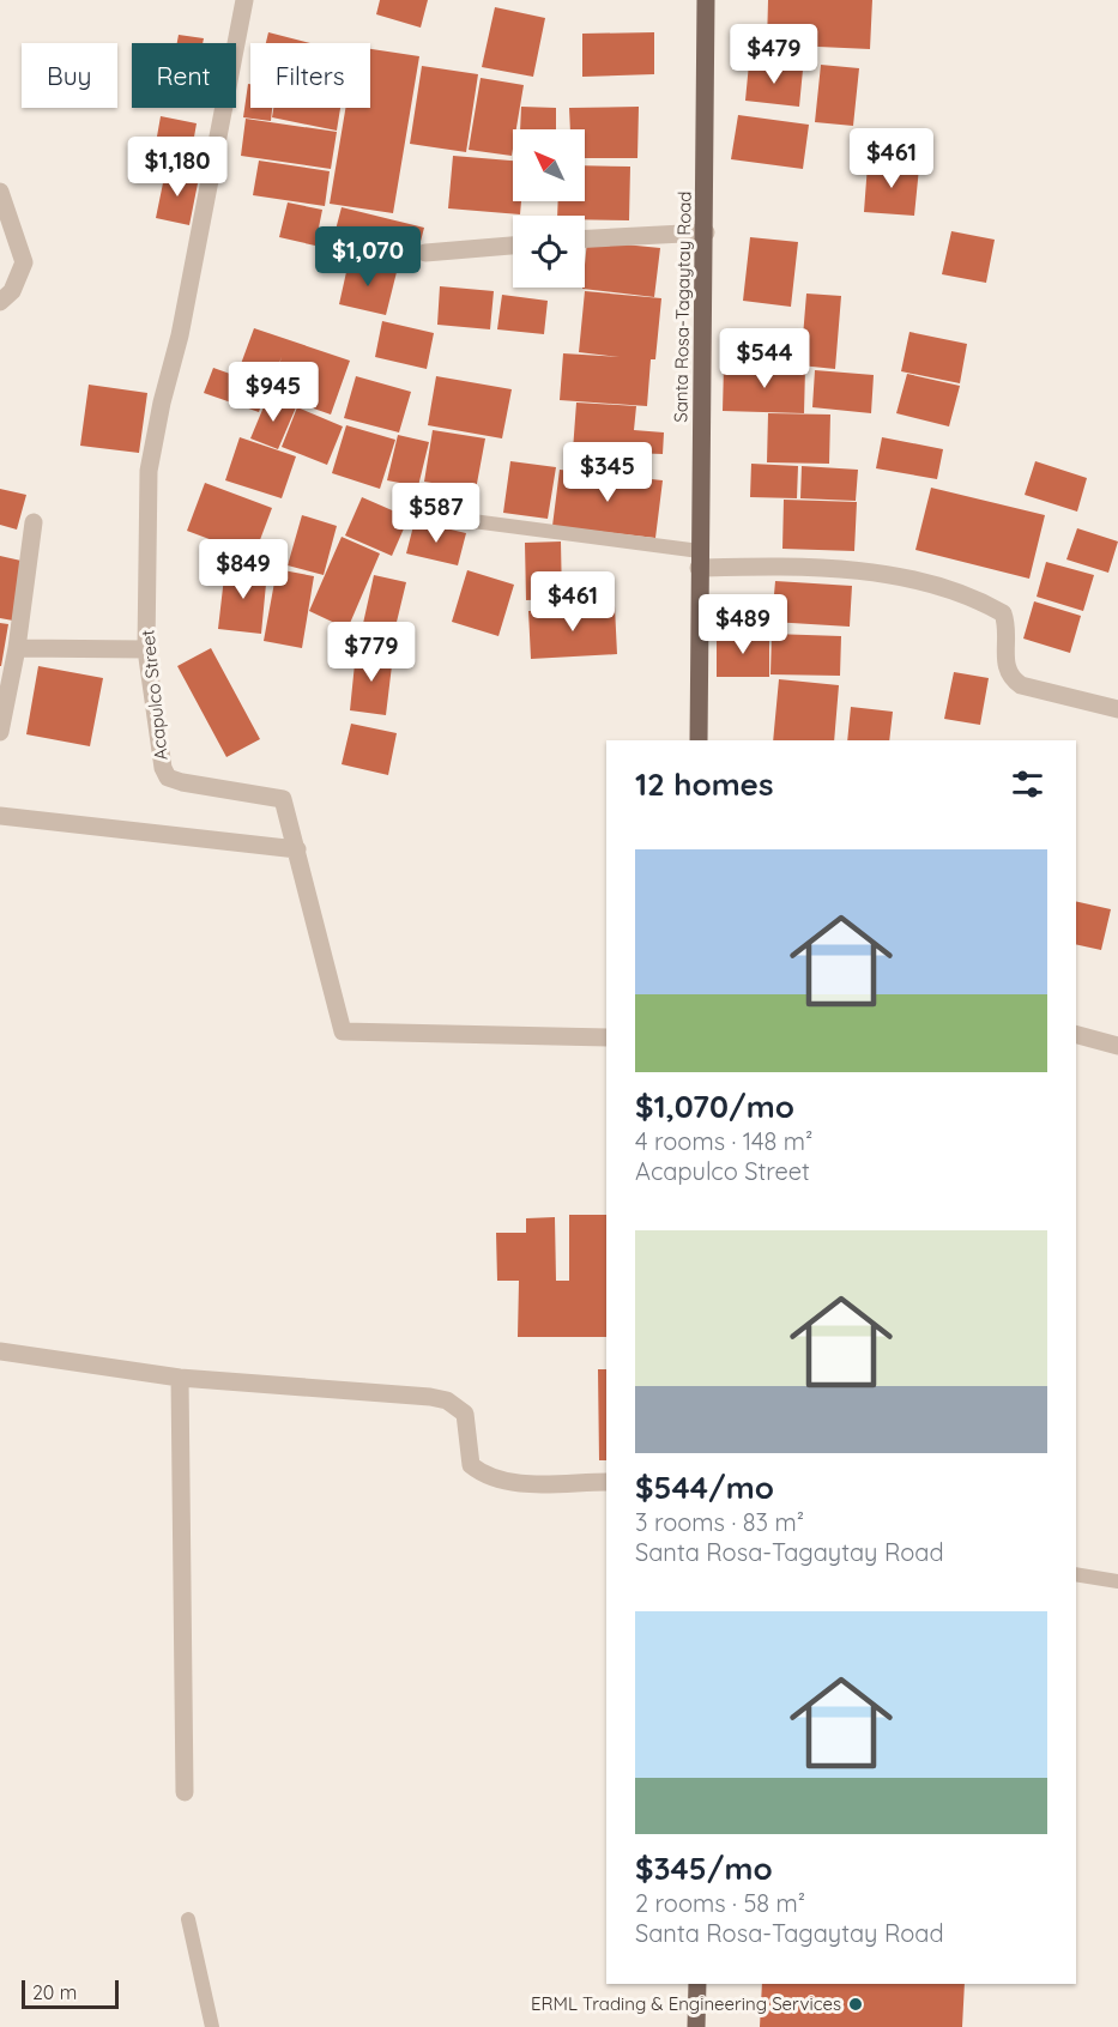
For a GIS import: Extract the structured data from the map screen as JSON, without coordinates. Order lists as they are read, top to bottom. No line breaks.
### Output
{"streets":{"main road":["Santa Rosa-Tagaytay Road"],"street":["Acapulco Street"]},"places":["ERML Trading & Engineering Services"],"scale_bar":"20 m","north":"top left","page":{"price":["$479","$461","$1,180","$1,070","$544","$945","$345","$587","$849","$461","$489","$779"],"chip":["Buy","Rent","Filters"],"heading":"12 homes","list":[{"name":"$1,070/mo","note":"4 rooms · 148 m² · Acapulco Street"},{"name":"$544/mo","note":"3 rooms · 83 m² · Santa Rosa-Tagaytay Road"},{"name":"$345/mo","note":"2 rooms · 58 m² · Santa Rosa-Tagaytay Road"}],"scale":"20 m"}}
